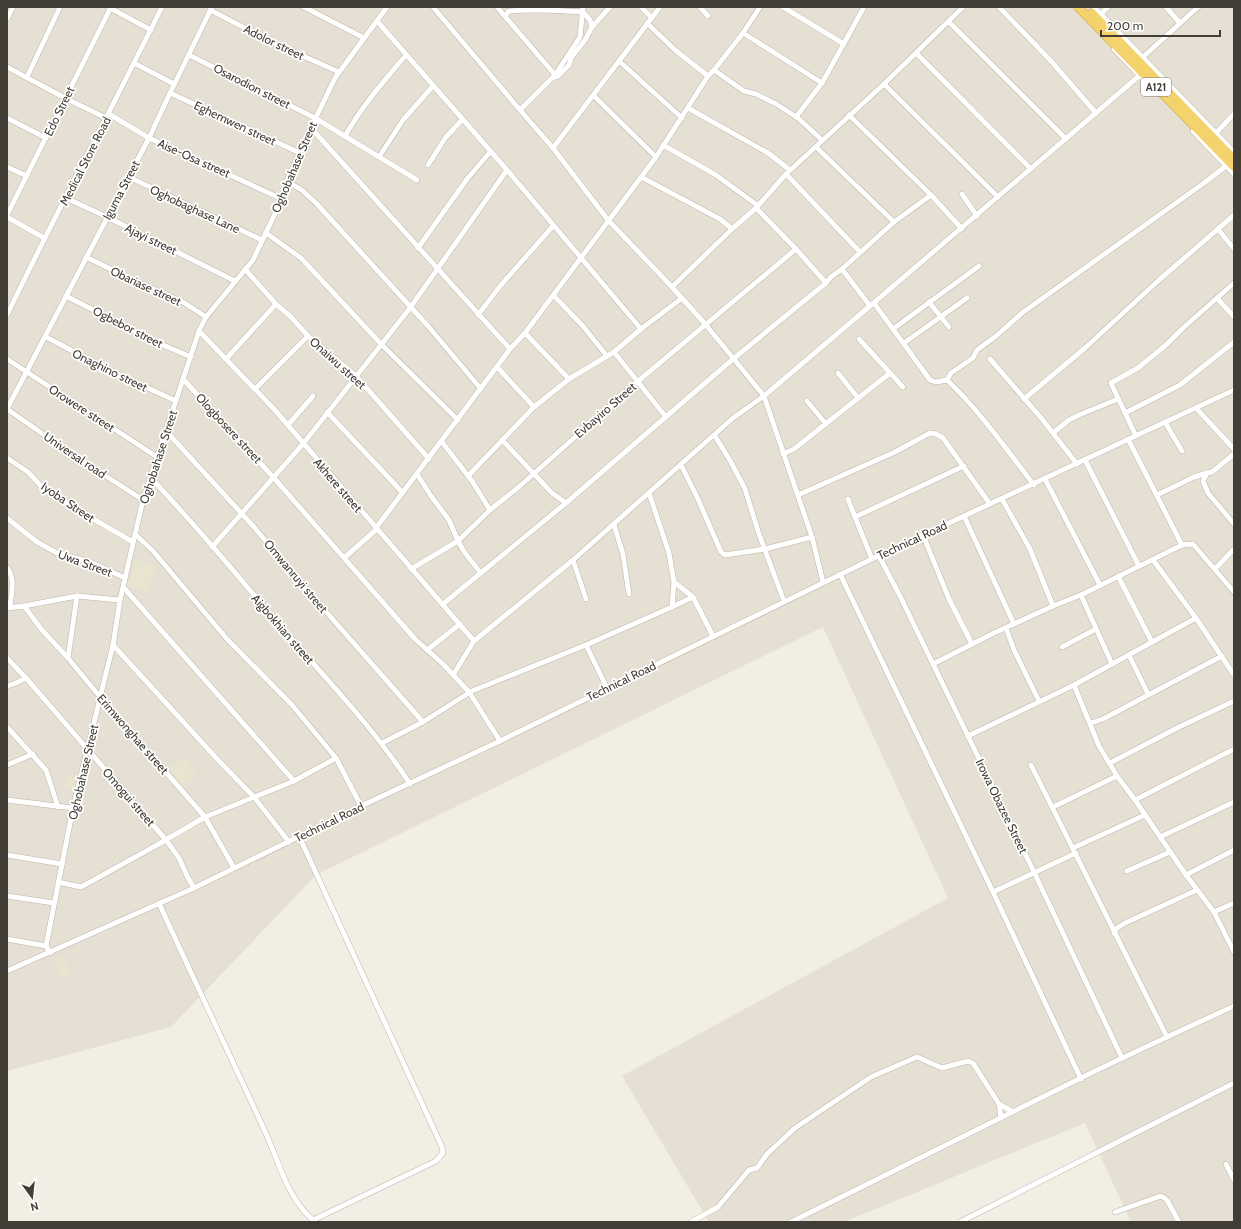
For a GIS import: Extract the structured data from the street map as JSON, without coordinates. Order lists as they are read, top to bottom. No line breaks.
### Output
{"streets":{"highway":["A121"],"street":["Adolor street","Osarodion street","Edo Street","Eghemwen street","Aise-Osa street","Medical Store Road","Oghobahase Street","Iguma Street","Oghobaghase Lane","Ajayi street","Obariase street","Ogbebor street","Onaiwu street","Onaghino street","Orowere street","Evbayiro Street","Ologbosere street","Universal road","Akhere street","Iyoba Street","Technical Road","Uwa Street","Omwanruyi street","Aigbokhian street","Erimwonghae street","Omogui street","Irowa Obazee Street"]},"crossings":[["Adolor street","Oghobahase Street"],["Adolor street","Iguma Street"],["Osarodion street","Oghobahase Street"],["Osarodion street","Iguma Street"],["Edo Street","Aise-Osa street"],["Eghemwen street","Oghobahase Street"],["Eghemwen street","Iguma Street"],["Aise-Osa street","Medical Store Road"],["Aise-Osa street","Oghobahase Street"],["Aise-Osa street","Iguma Street"],["Medical Store Road","Ajayi street"],["Oghobahase Street","Oghobaghase Lane"],["Oghobahase Street","Ajayi street"],["Oghobahase Street","Obariase street"],["Oghobahase Street","Ogbebor street"],["Oghobahase Street","Onaiwu street"],["Oghobahase Street","Onaghino street"],["Oghobahase Street","Orowere street"],["Oghobahase Street","Ologbosere street"],["Oghobahase Street","Universal road"],["Oghobahase Street","Akhere street"],["Oghobahase Street","Iyoba Street"],["Oghobahase Street","Uwa Street"],["Oghobahase Street","Omwanruyi street"],["Oghobahase Street","Aigbokhian street"],["Oghobahase Street","Erimwonghae street"],["Oghobahase Street","Omogui street"],["Iguma Street","Oghobaghase Lane"],["Iguma Street","Ajayi street"],["Iguma Street","Obariase street"],["Iguma Street","Ogbebor street"],["Iguma Street","Onaghino street"],["Iguma Street","Orowere street"],["Iguma Street","Universal road"],["Evbayiro Street","Akhere street"],["Ologbosere street","Technical Road"],["Technical Road","Aigbokhian street"],["Technical Road","Erimwonghae street"],["Technical Road","Omogui street"],["Technical Road","Irowa Obazee Street"]],"scale_bar":"200 m","north":"bottom"}
